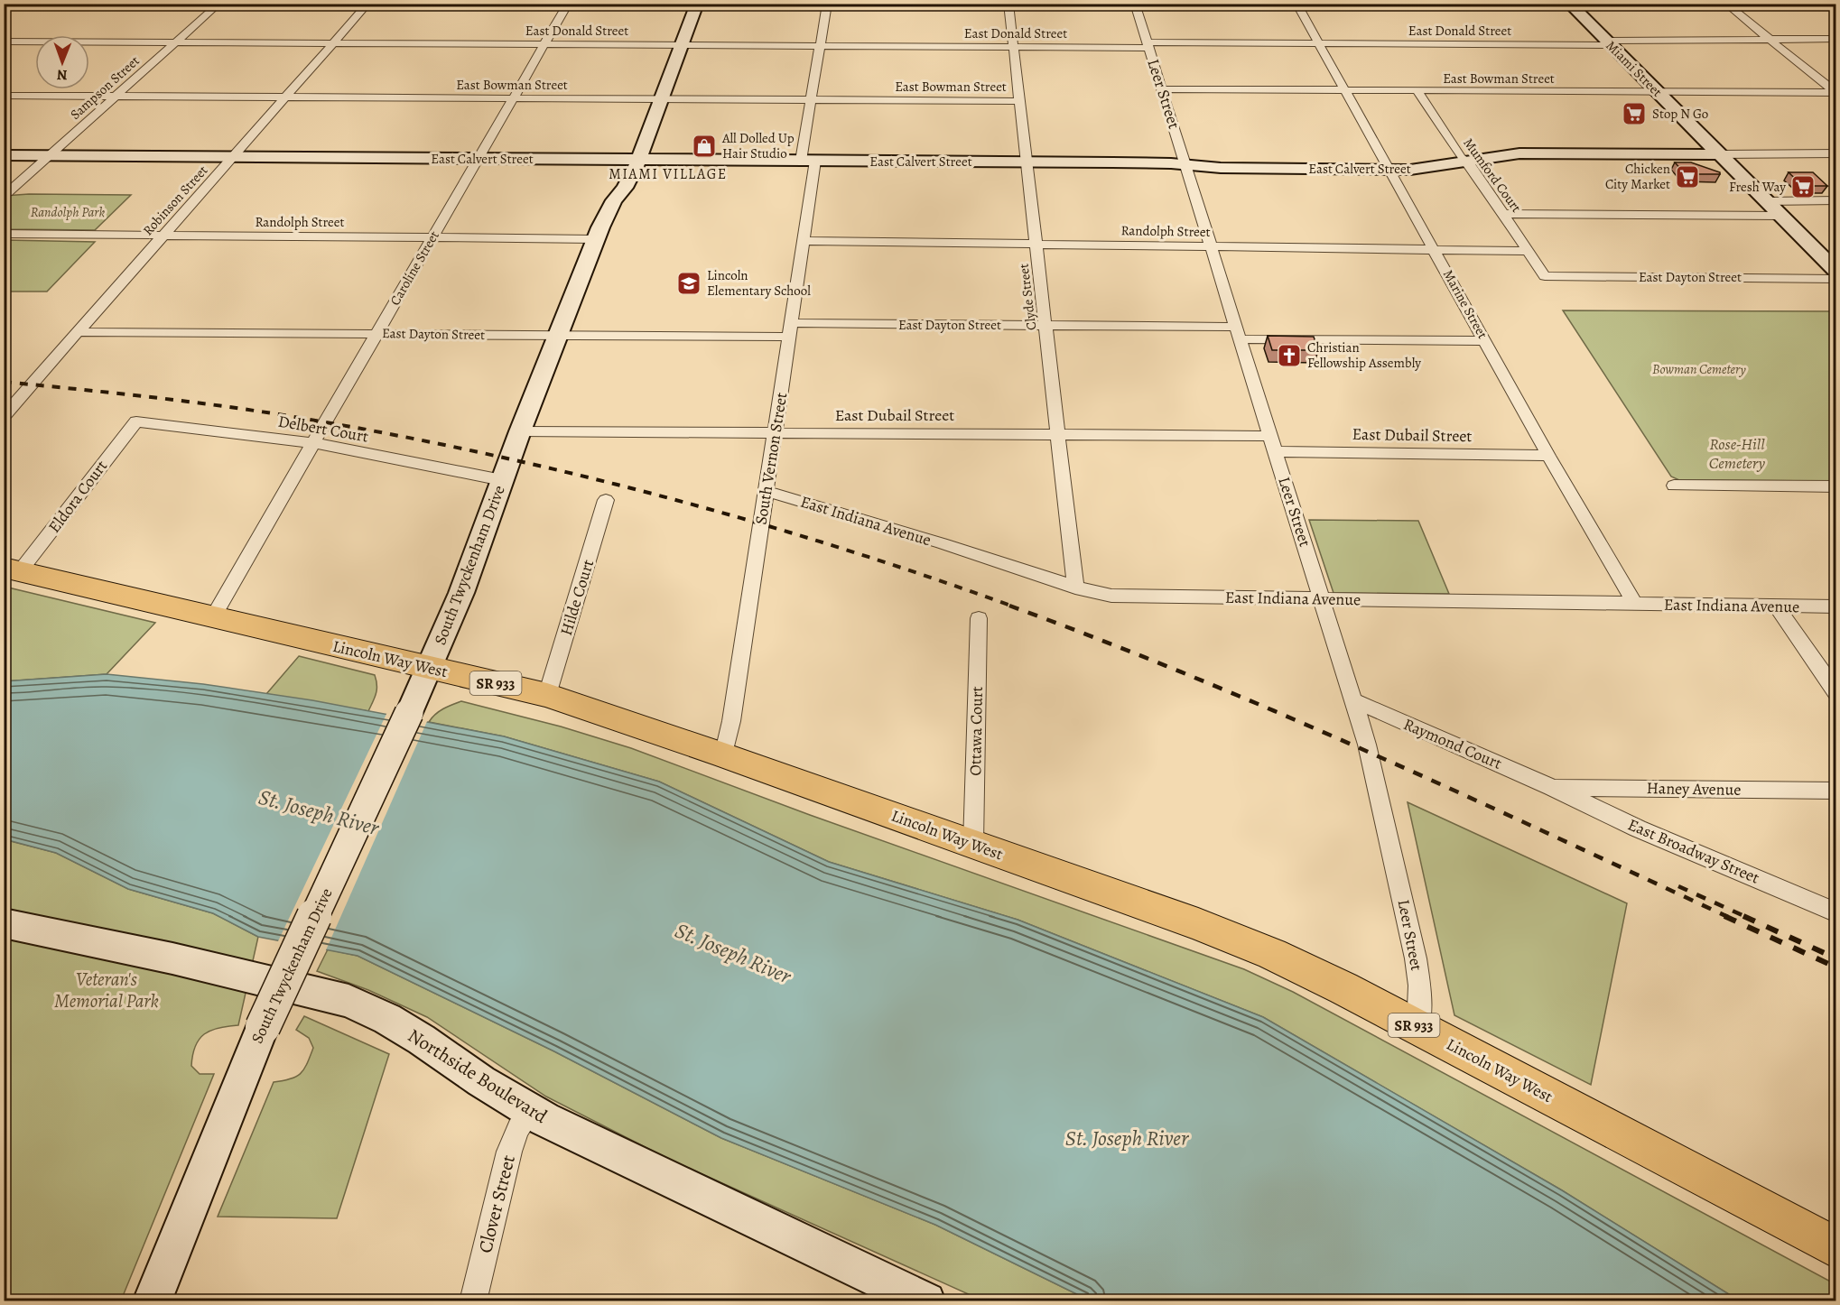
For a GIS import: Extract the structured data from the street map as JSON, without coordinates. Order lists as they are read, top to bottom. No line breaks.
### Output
{"streets":{"main road":["Lincoln Way West","SR 933"],"street":["East Donald Street","Miami Street","East Bowman Street","Sampson Street","Leer Street","East Calvert Street","Mumford Court","Robinson Street","Randolph Street","Caroline Street","East Dayton Street","Clyde Street","Marine Street","East Dubail Street","Delbert Court","South Vernon Street","Eldora Court","East Indiana Avenue","South Twyckenham Drive","Hilde Court","Ottawa Court","Raymond Court","Haney Avenue","East Broadway Street","Northside Boulevard","Clover Street"]},"crossings":[["East Donald Street","Miami Street"],["East Donald Street","Sampson Street"],["East Donald Street","Leer Street"],["East Donald Street","Robinson Street"],["East Donald Street","Caroline Street"],["East Donald Street","Clyde Street"],["East Donald Street","Marine Street"],["East Donald Street","South Vernon Street"],["East Donald Street","South Twyckenham Drive"],["Miami Street","East Bowman Street"],["Miami Street","East Calvert Street"],["East Bowman Street","Sampson Street"],["East Bowman Street","Leer Street"],["East Bowman Street","Mumford Court"],["East Bowman Street","Robinson Street"],["East Bowman Street","Caroline Street"],["East Bowman Street","Clyde Street"],["East Bowman Street","Marine Street"],["East Bowman Street","South Vernon Street"],["East Bowman Street","South Twyckenham Drive"],["Sampson Street","East Calvert Street"],["Leer Street","East Calvert Street"],["Leer Street","Randolph Street"],["Leer Street","East Dayton Street"],["Leer Street","East Dubail Street"],["Leer Street","East Indiana Avenue"],["Leer Street","Lincoln Way West"],["Leer Street","Raymond Court"],["East Calvert Street","Mumford Court"],["East Calvert Street","Robinson Street"],["East Calvert Street","Caroline Street"],["East Calvert Street","Clyde Street"],["East Calvert Street","Marine Street"],["East Calvert Street","South Vernon Street"],["East Calvert Street","South Twyckenham Drive"],["Mumford Court","Randolph Street"],["Mumford Court","East Dayton Street"],["Robinson Street","Randolph Street"],["Robinson Street","East Dayton Street"],["Randolph Street","Caroline Street"],["Randolph Street","Clyde Street"],["Randolph Street","Marine Street"],["Randolph Street","South Vernon Street"],["Randolph Street","South Twyckenham Drive"],["Caroline Street","East Dayton Street"],["Caroline Street","Delbert Court"],["Caroline Street","Lincoln Way West"],["East Dayton Street","Clyde Street"],["East Dayton Street","Marine Street"],["East Dayton Street","South Vernon Street"],["East Dayton Street","South Twyckenham Drive"],["Clyde Street","East Dubail Street"],["Clyde Street","East Indiana Avenue"],["Marine Street","East Dubail Street"],["Marine Street","East Indiana Avenue"],["East Dubail Street","South Vernon Street"],["East Dubail Street","South Twyckenham Drive"],["Delbert Court","Eldora Court"],["Delbert Court","South Twyckenham Drive"],["South Vernon Street","East Indiana Avenue"],["South Vernon Street","Lincoln Way West"],["Eldora Court","Lincoln Way West"],["South Twyckenham Drive","Lincoln Way West"],["Hilde Court","Lincoln Way West"],["Lincoln Way West","Ottawa Court"],["Raymond Court","Haney Avenue"],["Raymond Court","East Broadway Street"],["Haney Avenue","East Broadway Street"],["Northside Boulevard","Clover Street"]],"districts":["MIAMI VILLAGE"],"water":["St. Joseph River"],"parks":["Randolph Park","Bowman Cemetery","Rose-Hill Cemetery","Veteran's Memorial Park"],"places":{"supermarket":["Stop N Go","Chicken City Market","Fresh Way"],"shop":["All Dolled Up Hair Studio"],"school or university":["Lincoln Elementary School"],"church":["Christian Fellowship Assembly"]},"north":"bottom"}
